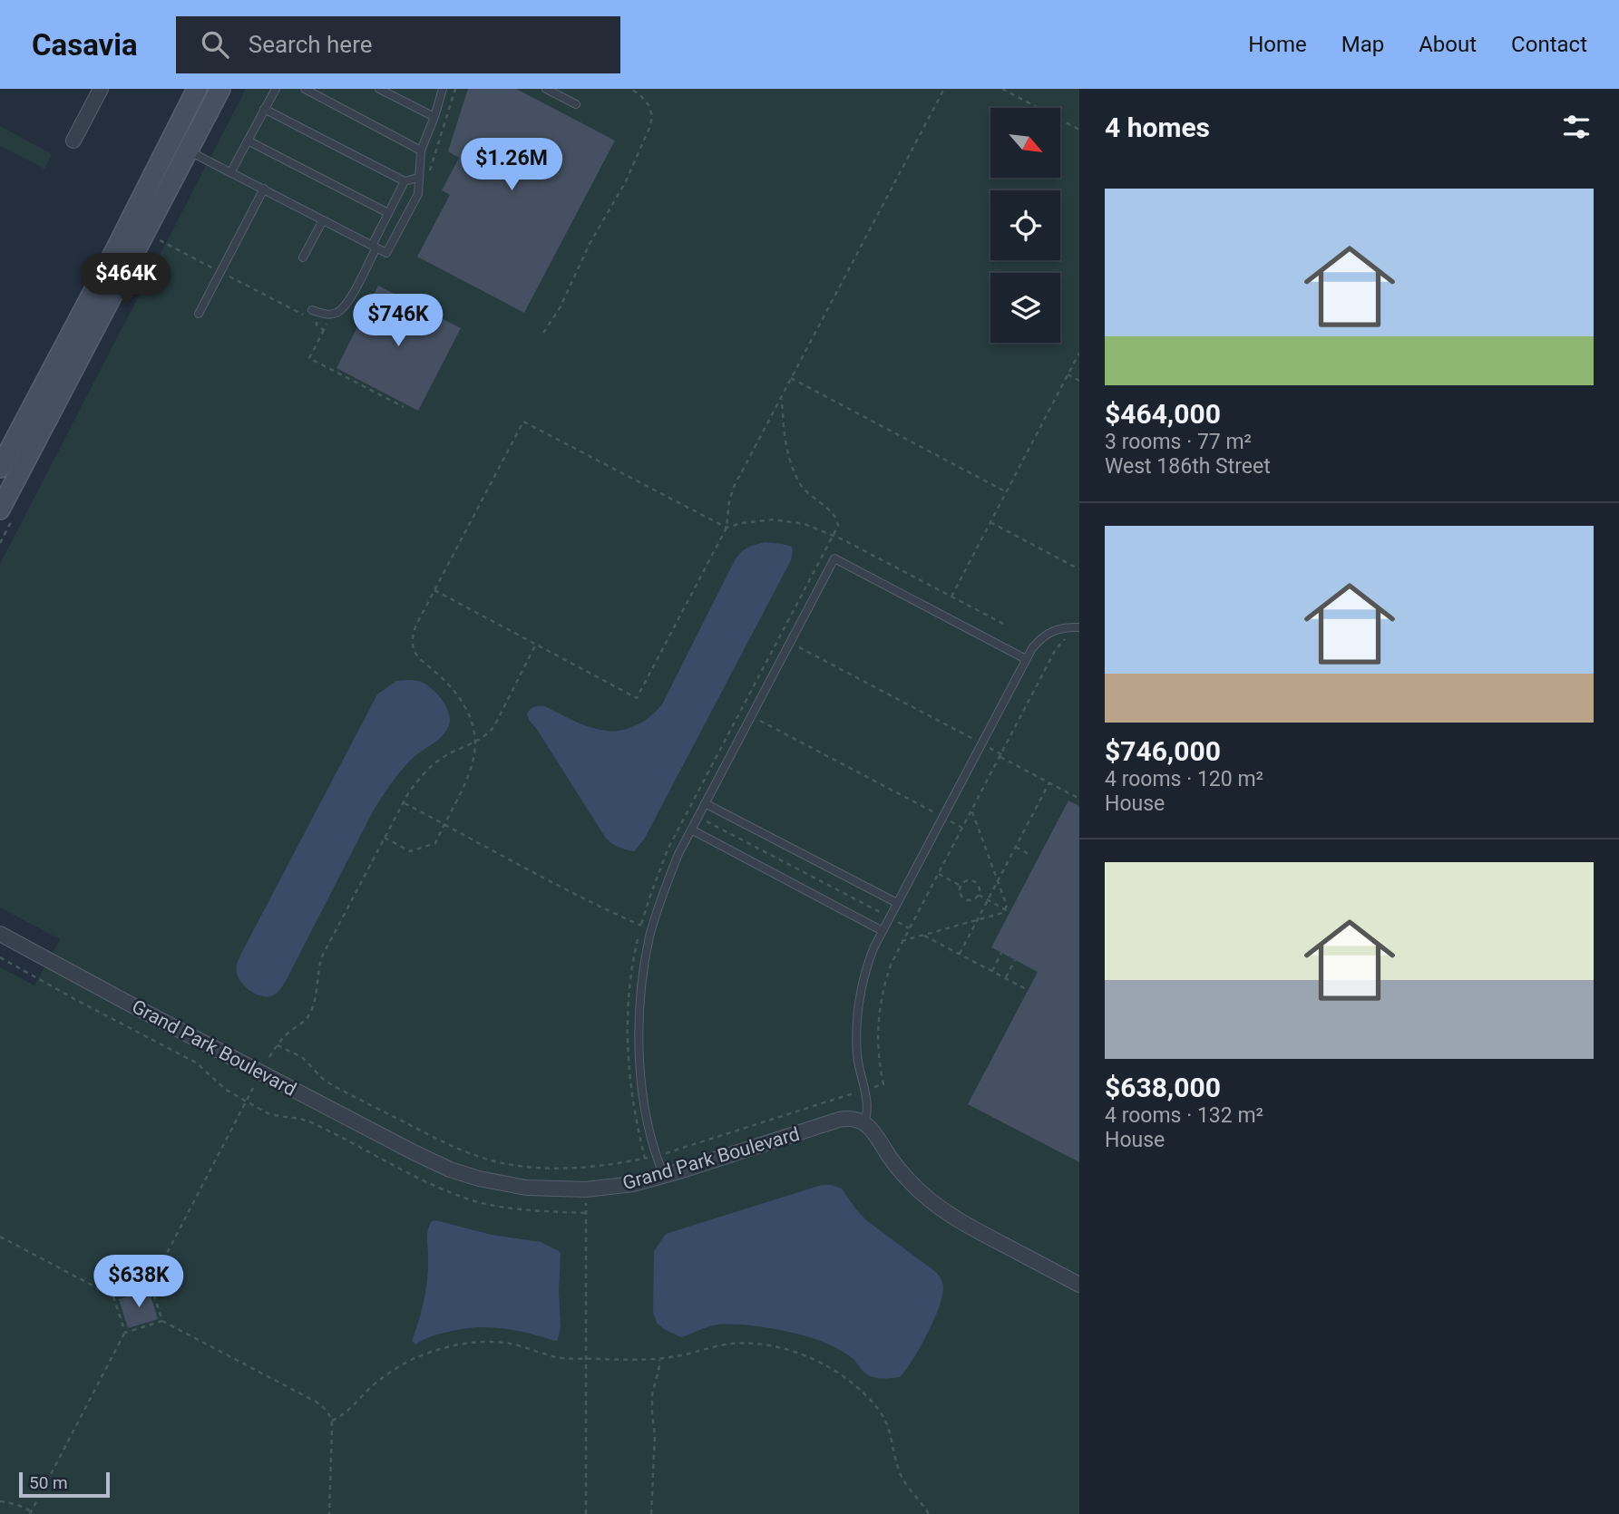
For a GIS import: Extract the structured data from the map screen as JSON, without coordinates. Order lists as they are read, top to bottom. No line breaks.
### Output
{"streets":{"street":["Grand Park Boulevard"]},"scale_bar":"50 m","north":"bottom right","page":{"header":"Casavia","search":"Search here","nav":["Home","Map","About","Contact"],"heading":"4 homes","price":["$1.26M","$464K","$746K","$638K"],"list":[{"name":"$464,000","note":"3 rooms · 77 m² · West 186th Street"},{"name":"$746,000","note":"4 rooms · 120 m² · House"},{"name":"$638,000","note":"4 rooms · 132 m² · House"}],"scale":"50 m"}}
